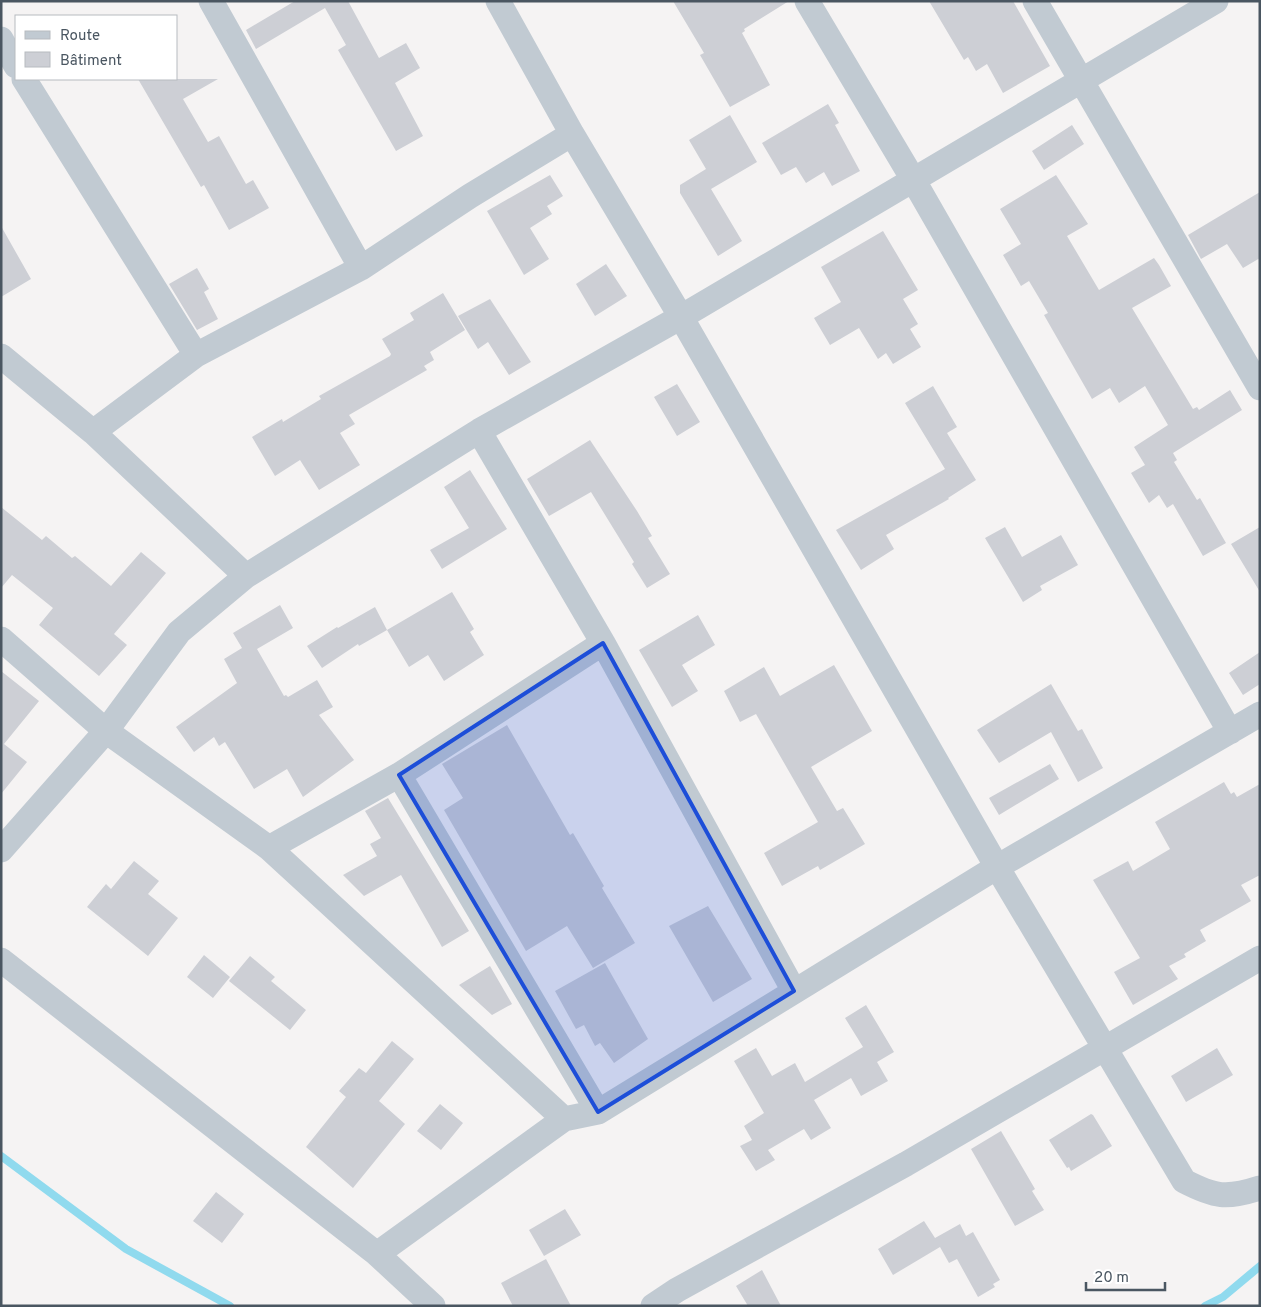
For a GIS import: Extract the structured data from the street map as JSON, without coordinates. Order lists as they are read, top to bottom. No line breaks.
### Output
{"legend":["Route","Bâtiment"],"scale_bar":"20 m"}
